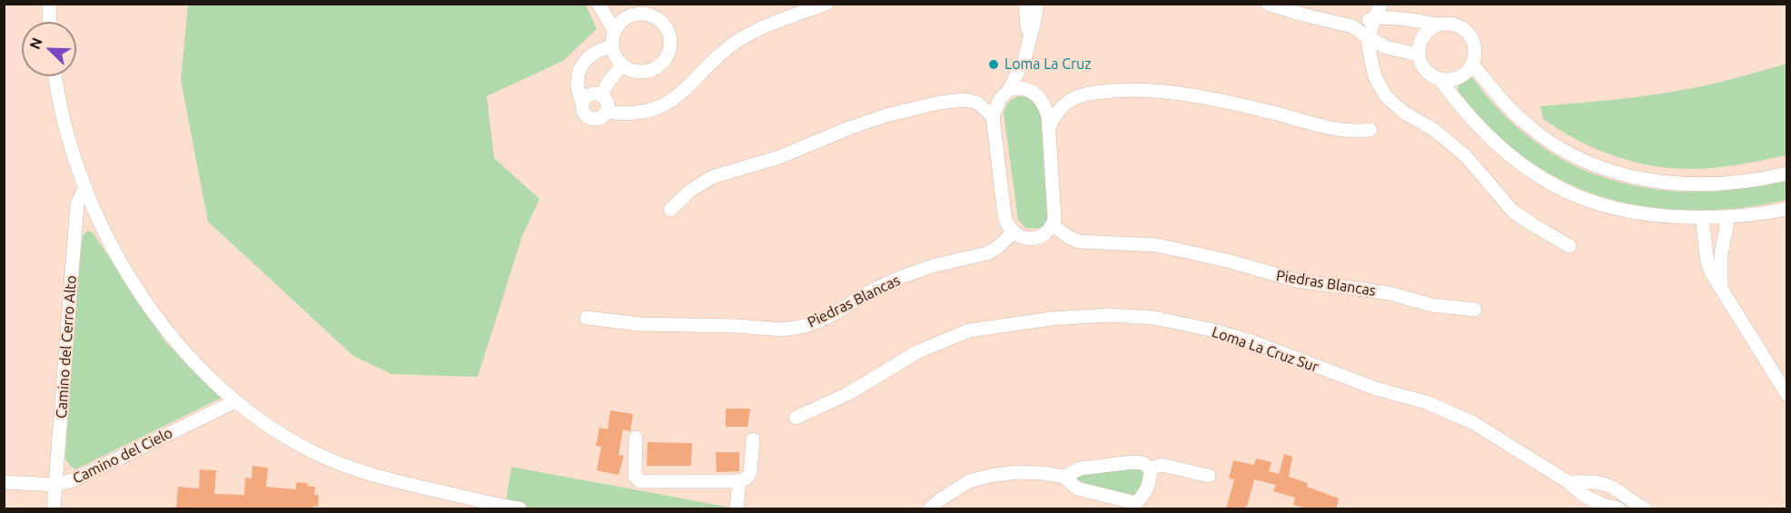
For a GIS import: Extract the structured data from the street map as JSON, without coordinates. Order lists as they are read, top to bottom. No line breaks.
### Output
{"streets":{"street":["Piedras Blancas","Camino del Cerro Alto","Loma La Cruz Sur","Camino del Cielo"]},"crossings":[["Camino del Cerro Alto","Camino del Cielo"]],"places":["Loma La Cruz"],"north":"top left"}
